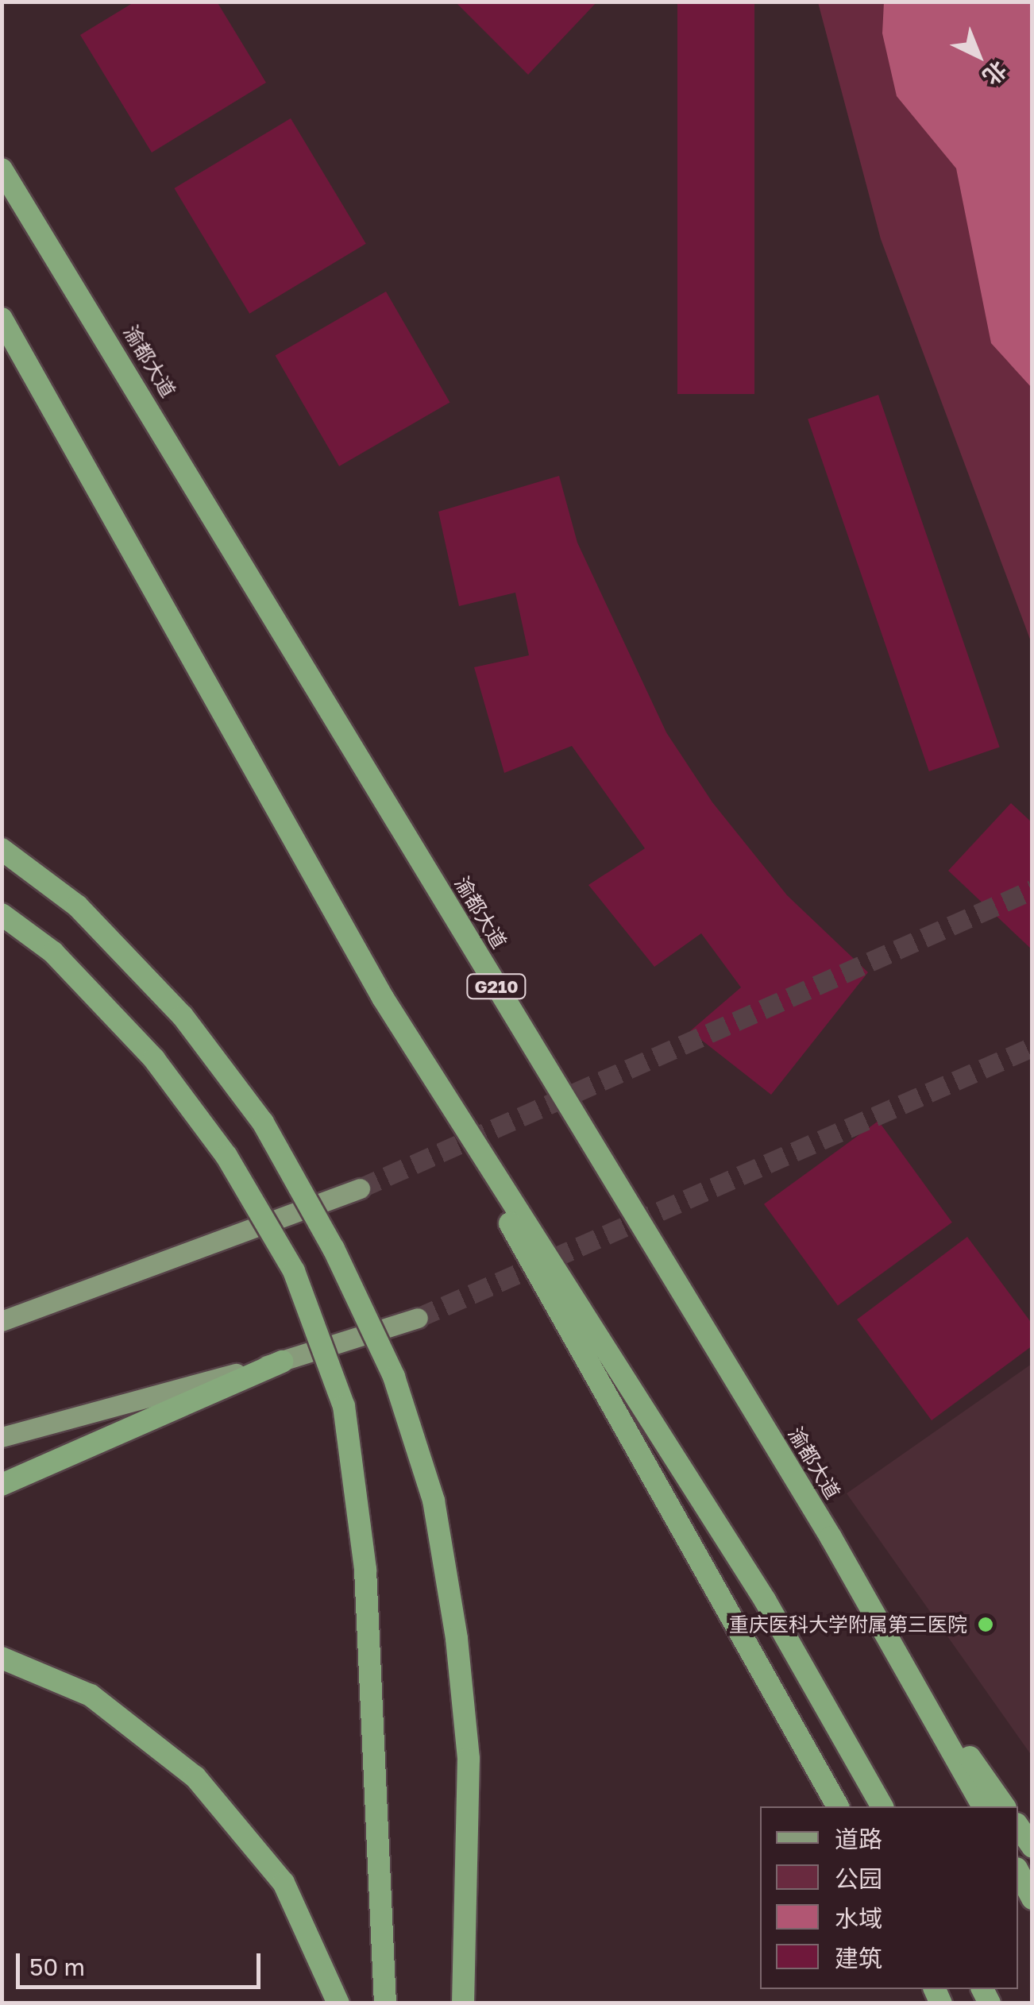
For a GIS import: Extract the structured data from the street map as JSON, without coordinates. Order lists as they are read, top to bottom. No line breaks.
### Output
{"streets":{"highway":["渝都大道","G210"]},"places":["重庆医科大学附属第三医院"],"legend":["道路","公园","水域","建筑"],"scale_bar":"50 m","north":"bottom right"}
